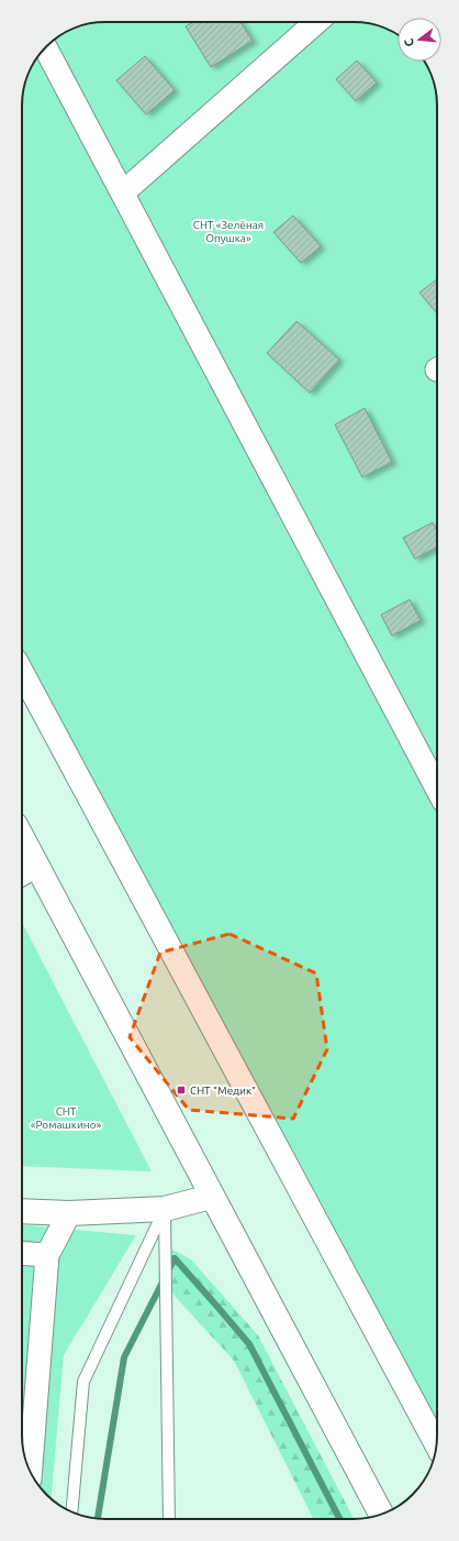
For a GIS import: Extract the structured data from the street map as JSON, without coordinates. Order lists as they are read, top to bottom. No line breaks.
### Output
{"parks":["СНТ «Зелёная Опушка»","СНТ «Ромашкино»"],"places":{"transit":["СНТ \"Медик\""]},"north":"left"}
